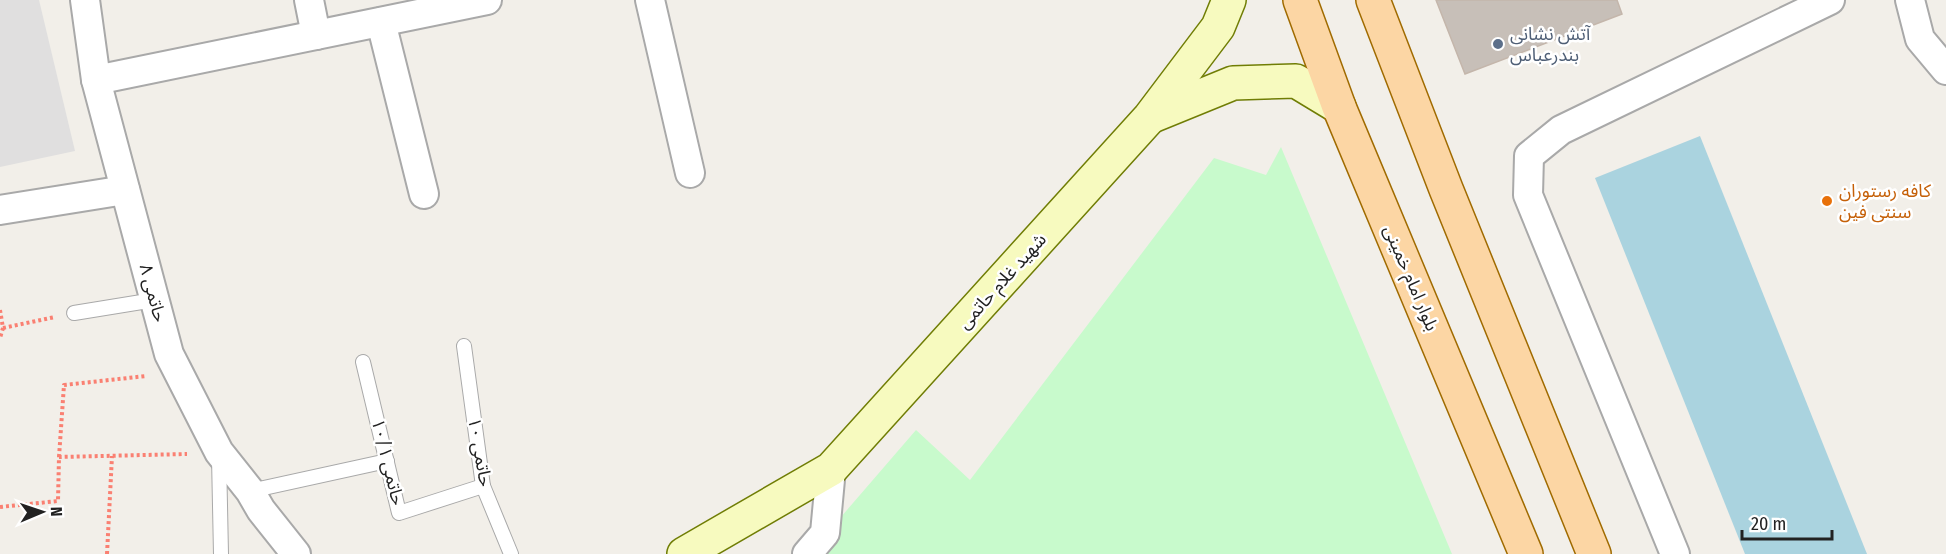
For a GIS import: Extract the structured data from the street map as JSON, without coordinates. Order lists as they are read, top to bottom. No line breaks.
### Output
{"streets":{"main road":["بلوار امام خمینی"],"street":["شهید غلام حاتمی","حاتمی ۸"],"lane":["حاتمی ۱۰","حاتمی ۱۰/۱"]},"crossings":[["بلوار امام خمینی","شهید غلام حاتمی"],["حاتمی ۱۰","حاتمی ۱۰/۱"]],"places":["آتش نشانی بندرعباس","کافه رستوران سنتی فین"],"scale_bar":"20 m","north":"right"}
